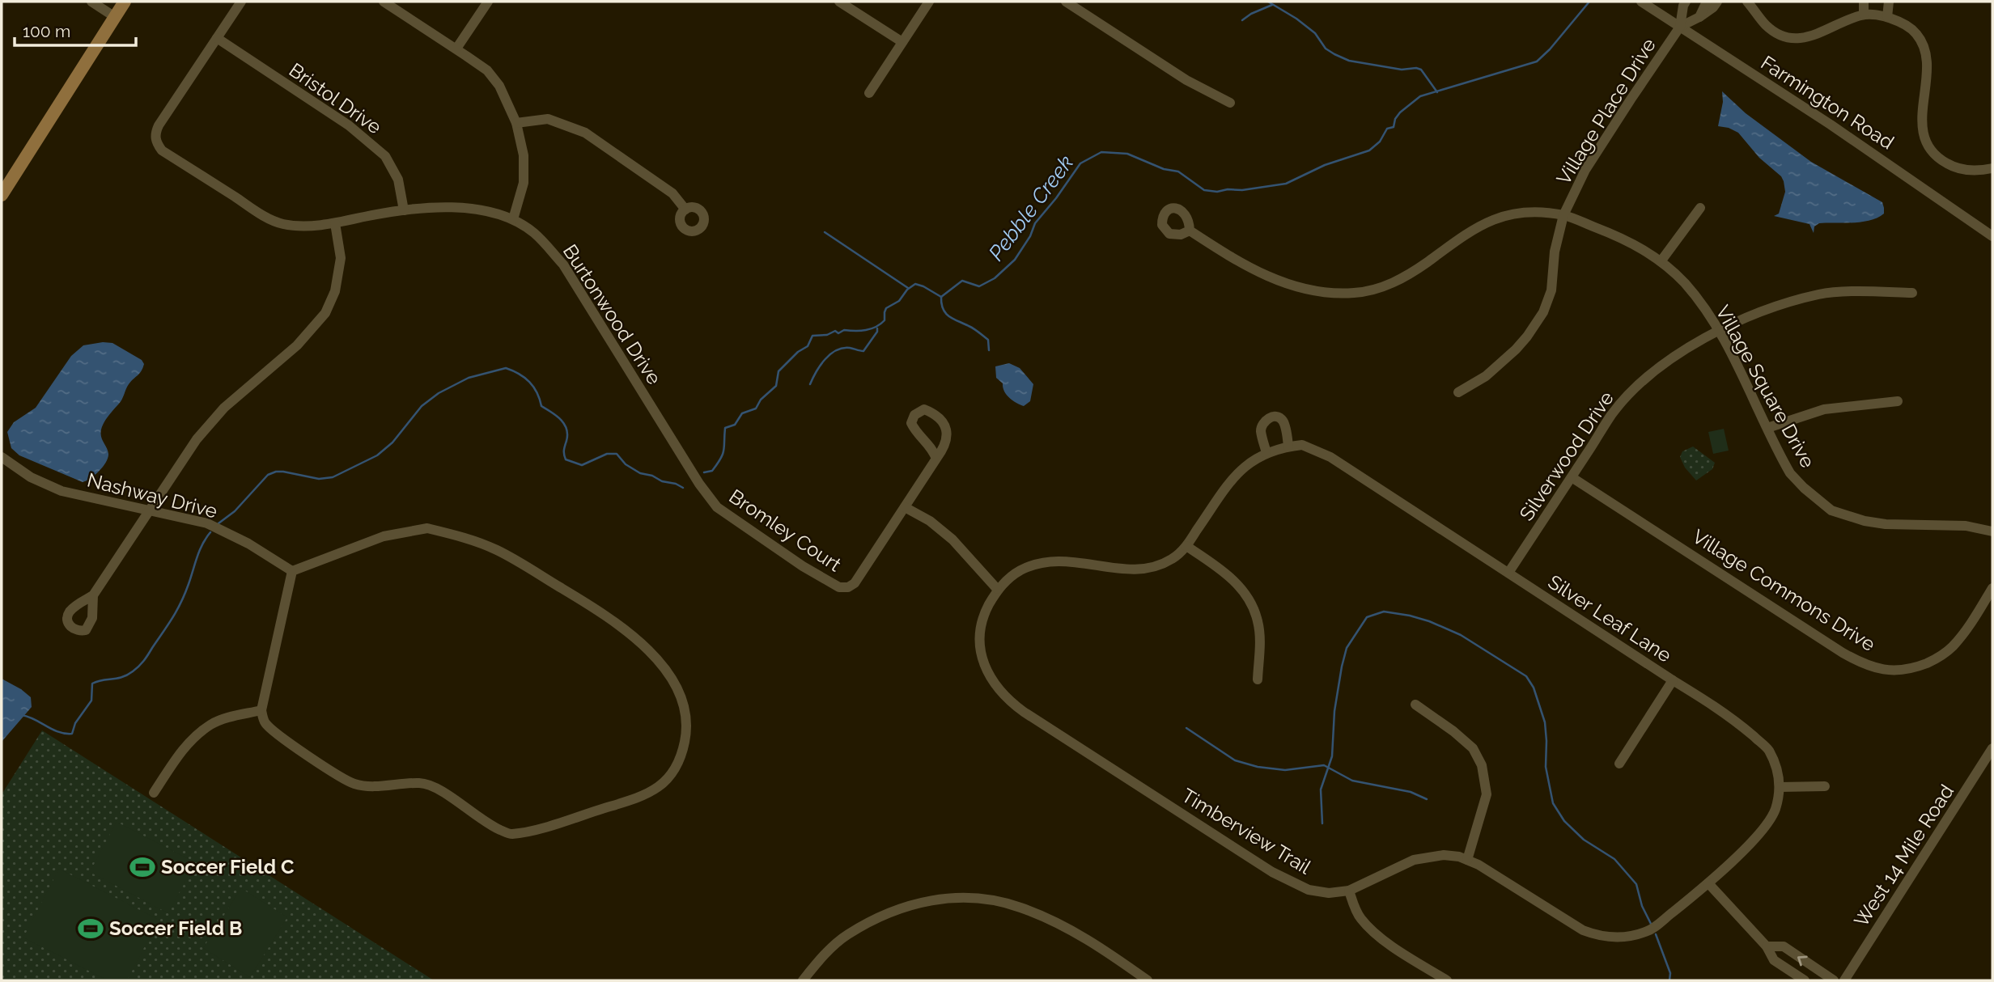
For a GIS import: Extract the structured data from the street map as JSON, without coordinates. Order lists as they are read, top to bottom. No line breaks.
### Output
{"streets":{"street":["Bristol Drive","Farmington Road","Village Place Drive","Burtonwood Drive","Village Square Drive","Silverwood Drive","Nashway Drive","Bromley Court","Village Commons Drive","Silver Leaf Lane","Timberview Trail","West 14 Mile Road"]},"crossings":[["Bristol Drive","Burtonwood Drive"],["Farmington Road","Village Place Drive"],["Village Place Drive","Village Square Drive"],["Burtonwood Drive","Bromley Court"],["Village Square Drive","Silverwood Drive"],["Silverwood Drive","Village Commons Drive"],["Silverwood Drive","Silver Leaf Lane"],["Silver Leaf Lane","Timberview Trail"]],"water":["Pebble Creek"],"places":{"sports":["Soccer Field C","Soccer Field B"]},"scale_bar":"100 m"}
